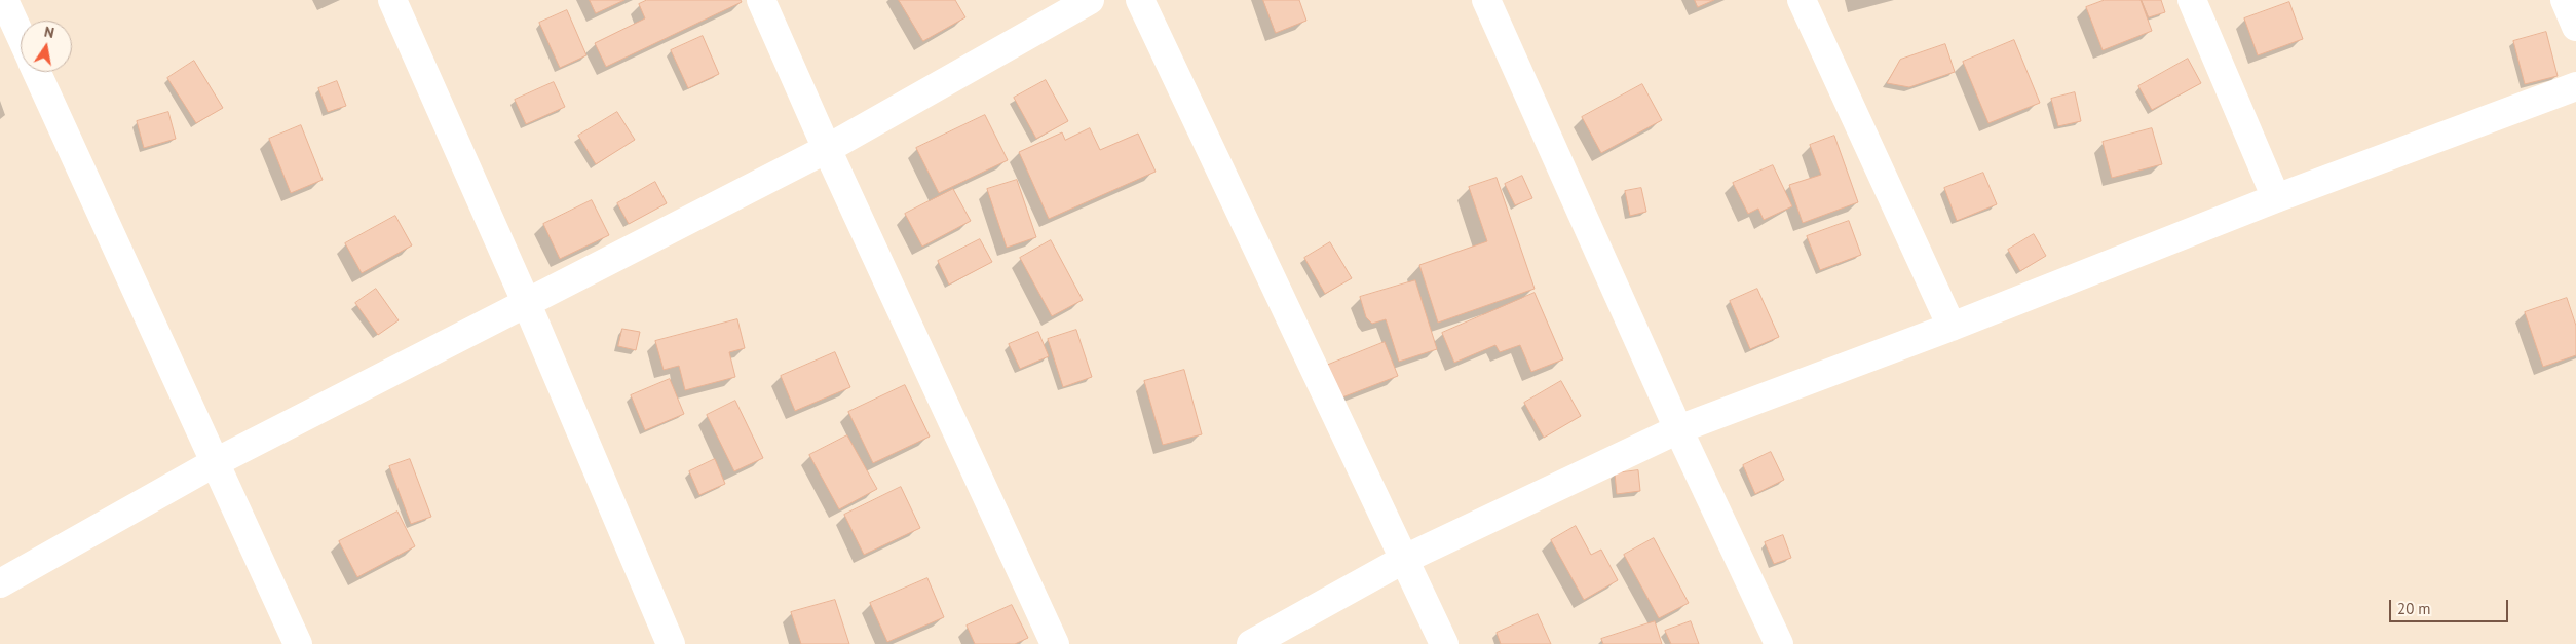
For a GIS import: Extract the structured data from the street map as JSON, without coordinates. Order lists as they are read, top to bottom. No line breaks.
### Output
{"scale_bar":"20 m","north":"top"}
